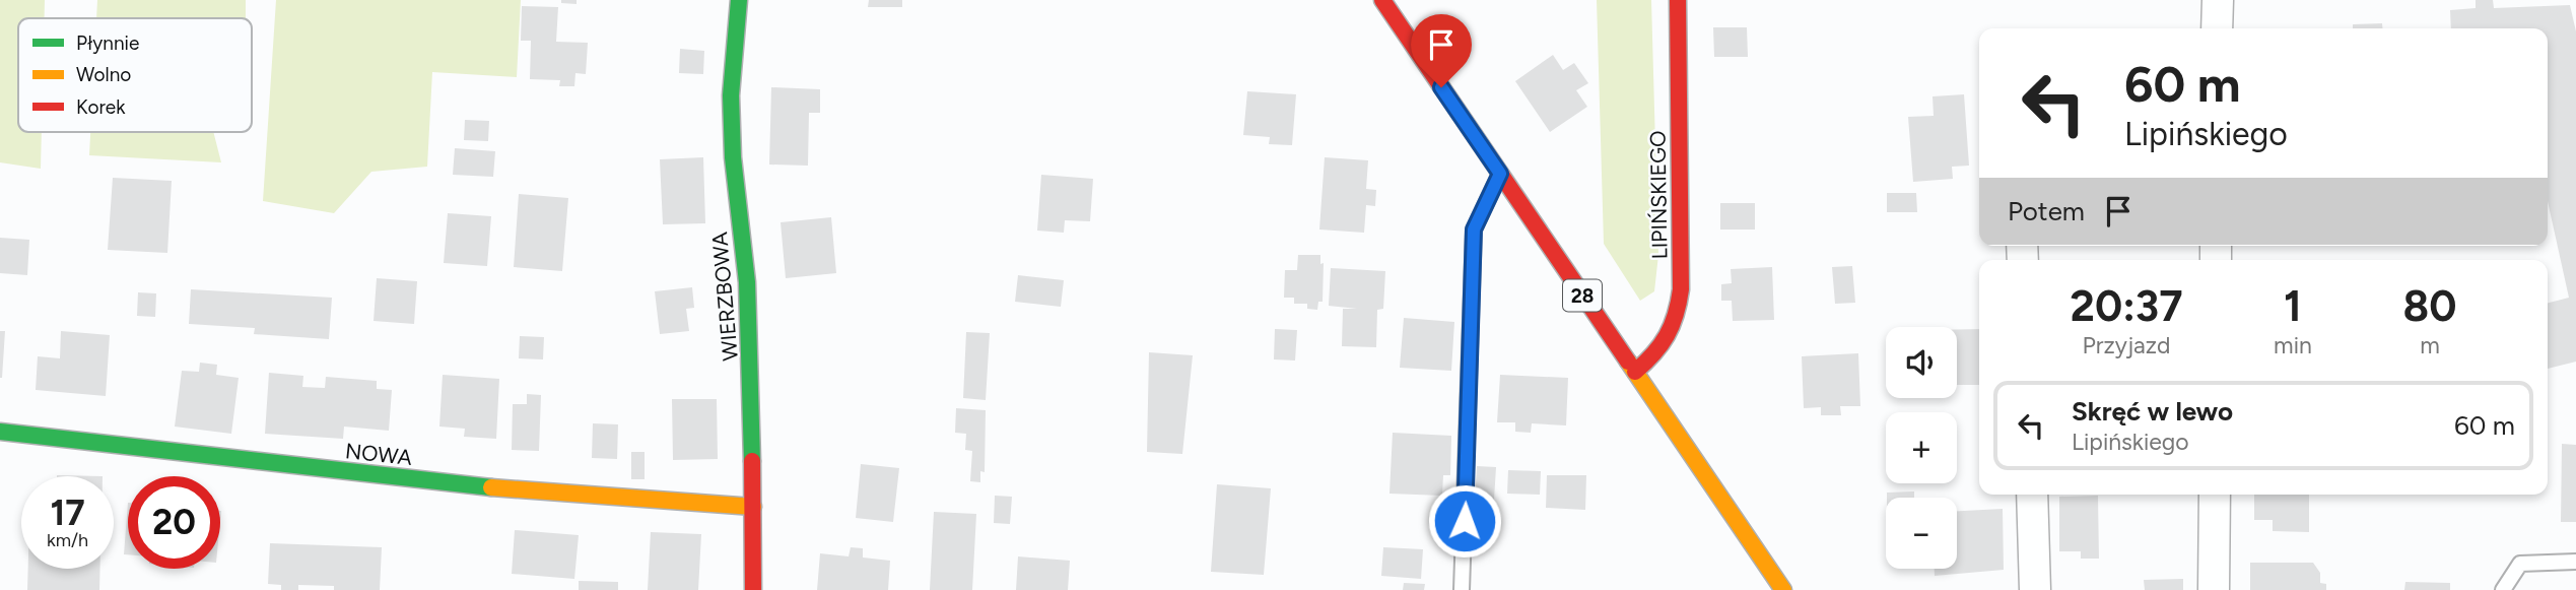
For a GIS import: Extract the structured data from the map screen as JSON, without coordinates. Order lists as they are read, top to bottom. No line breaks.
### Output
{"streets":{"street":["LIPIŃSKIEGO","28","WIERZBOWA","NOWA"]},"crossings":[["LIPIŃSKIEGO","28"],["WIERZBOWA","NOWA"]],"legend":["Płynnie","Wolno","Korek"],"page":{"turn":["60 m","Lipińskiego"],"then":"Potem","eta":["20:37","Przyjazd","1","min","80","m"],"map_buttons":["+","−"],"list":[{"name":"Skręć w lewo","note":"Lipińskiego","value":"60 m"}],"speed":"17 km/h","limit":"20"}}
